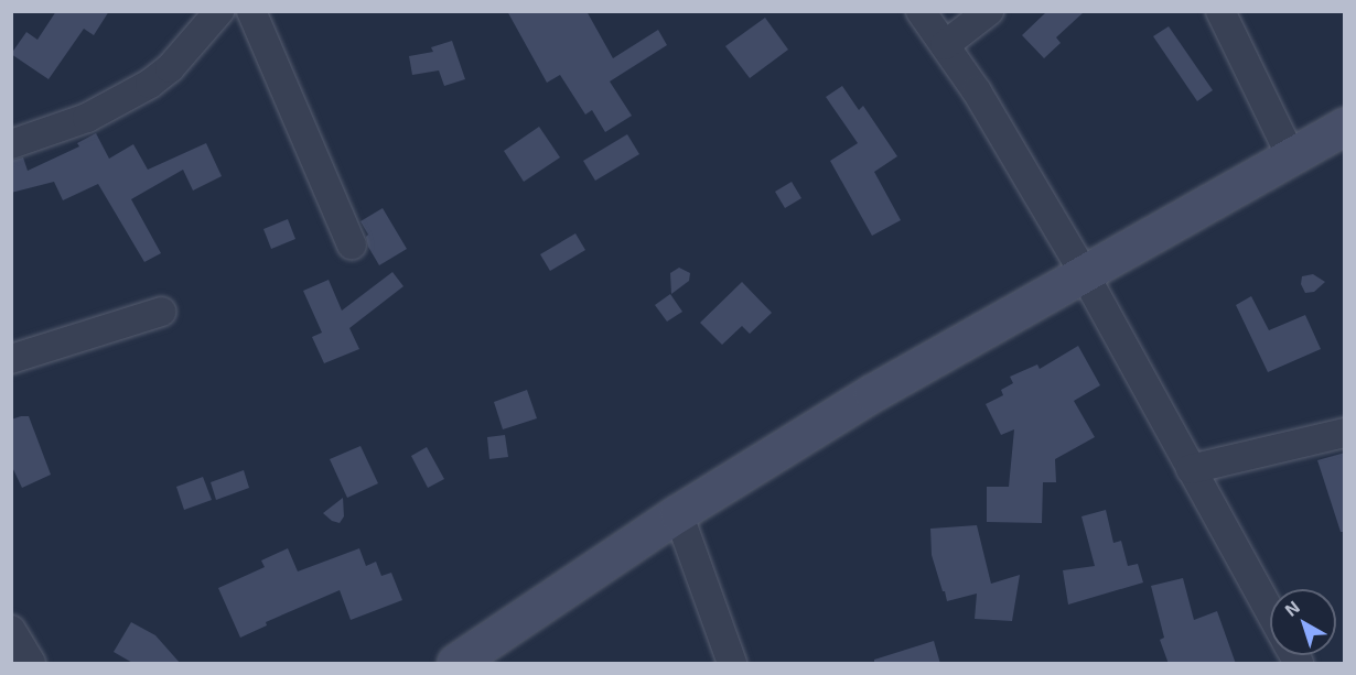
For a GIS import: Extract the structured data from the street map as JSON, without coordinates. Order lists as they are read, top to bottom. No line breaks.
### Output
{"north":"top left"}
